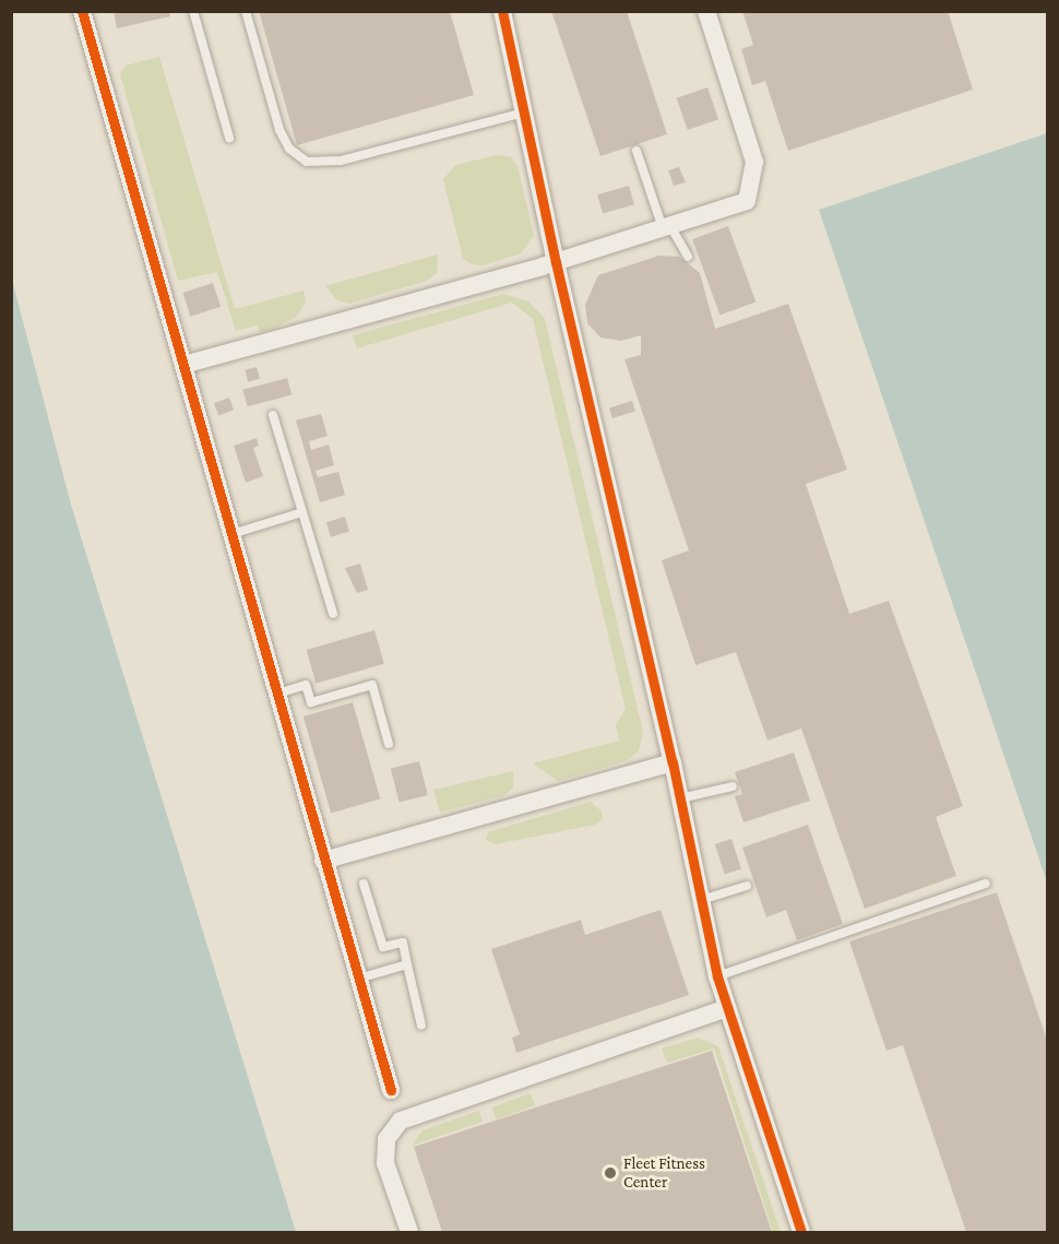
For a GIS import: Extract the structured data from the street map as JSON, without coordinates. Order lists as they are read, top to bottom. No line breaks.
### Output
{"places":["Fleet Fitness Center"]}
